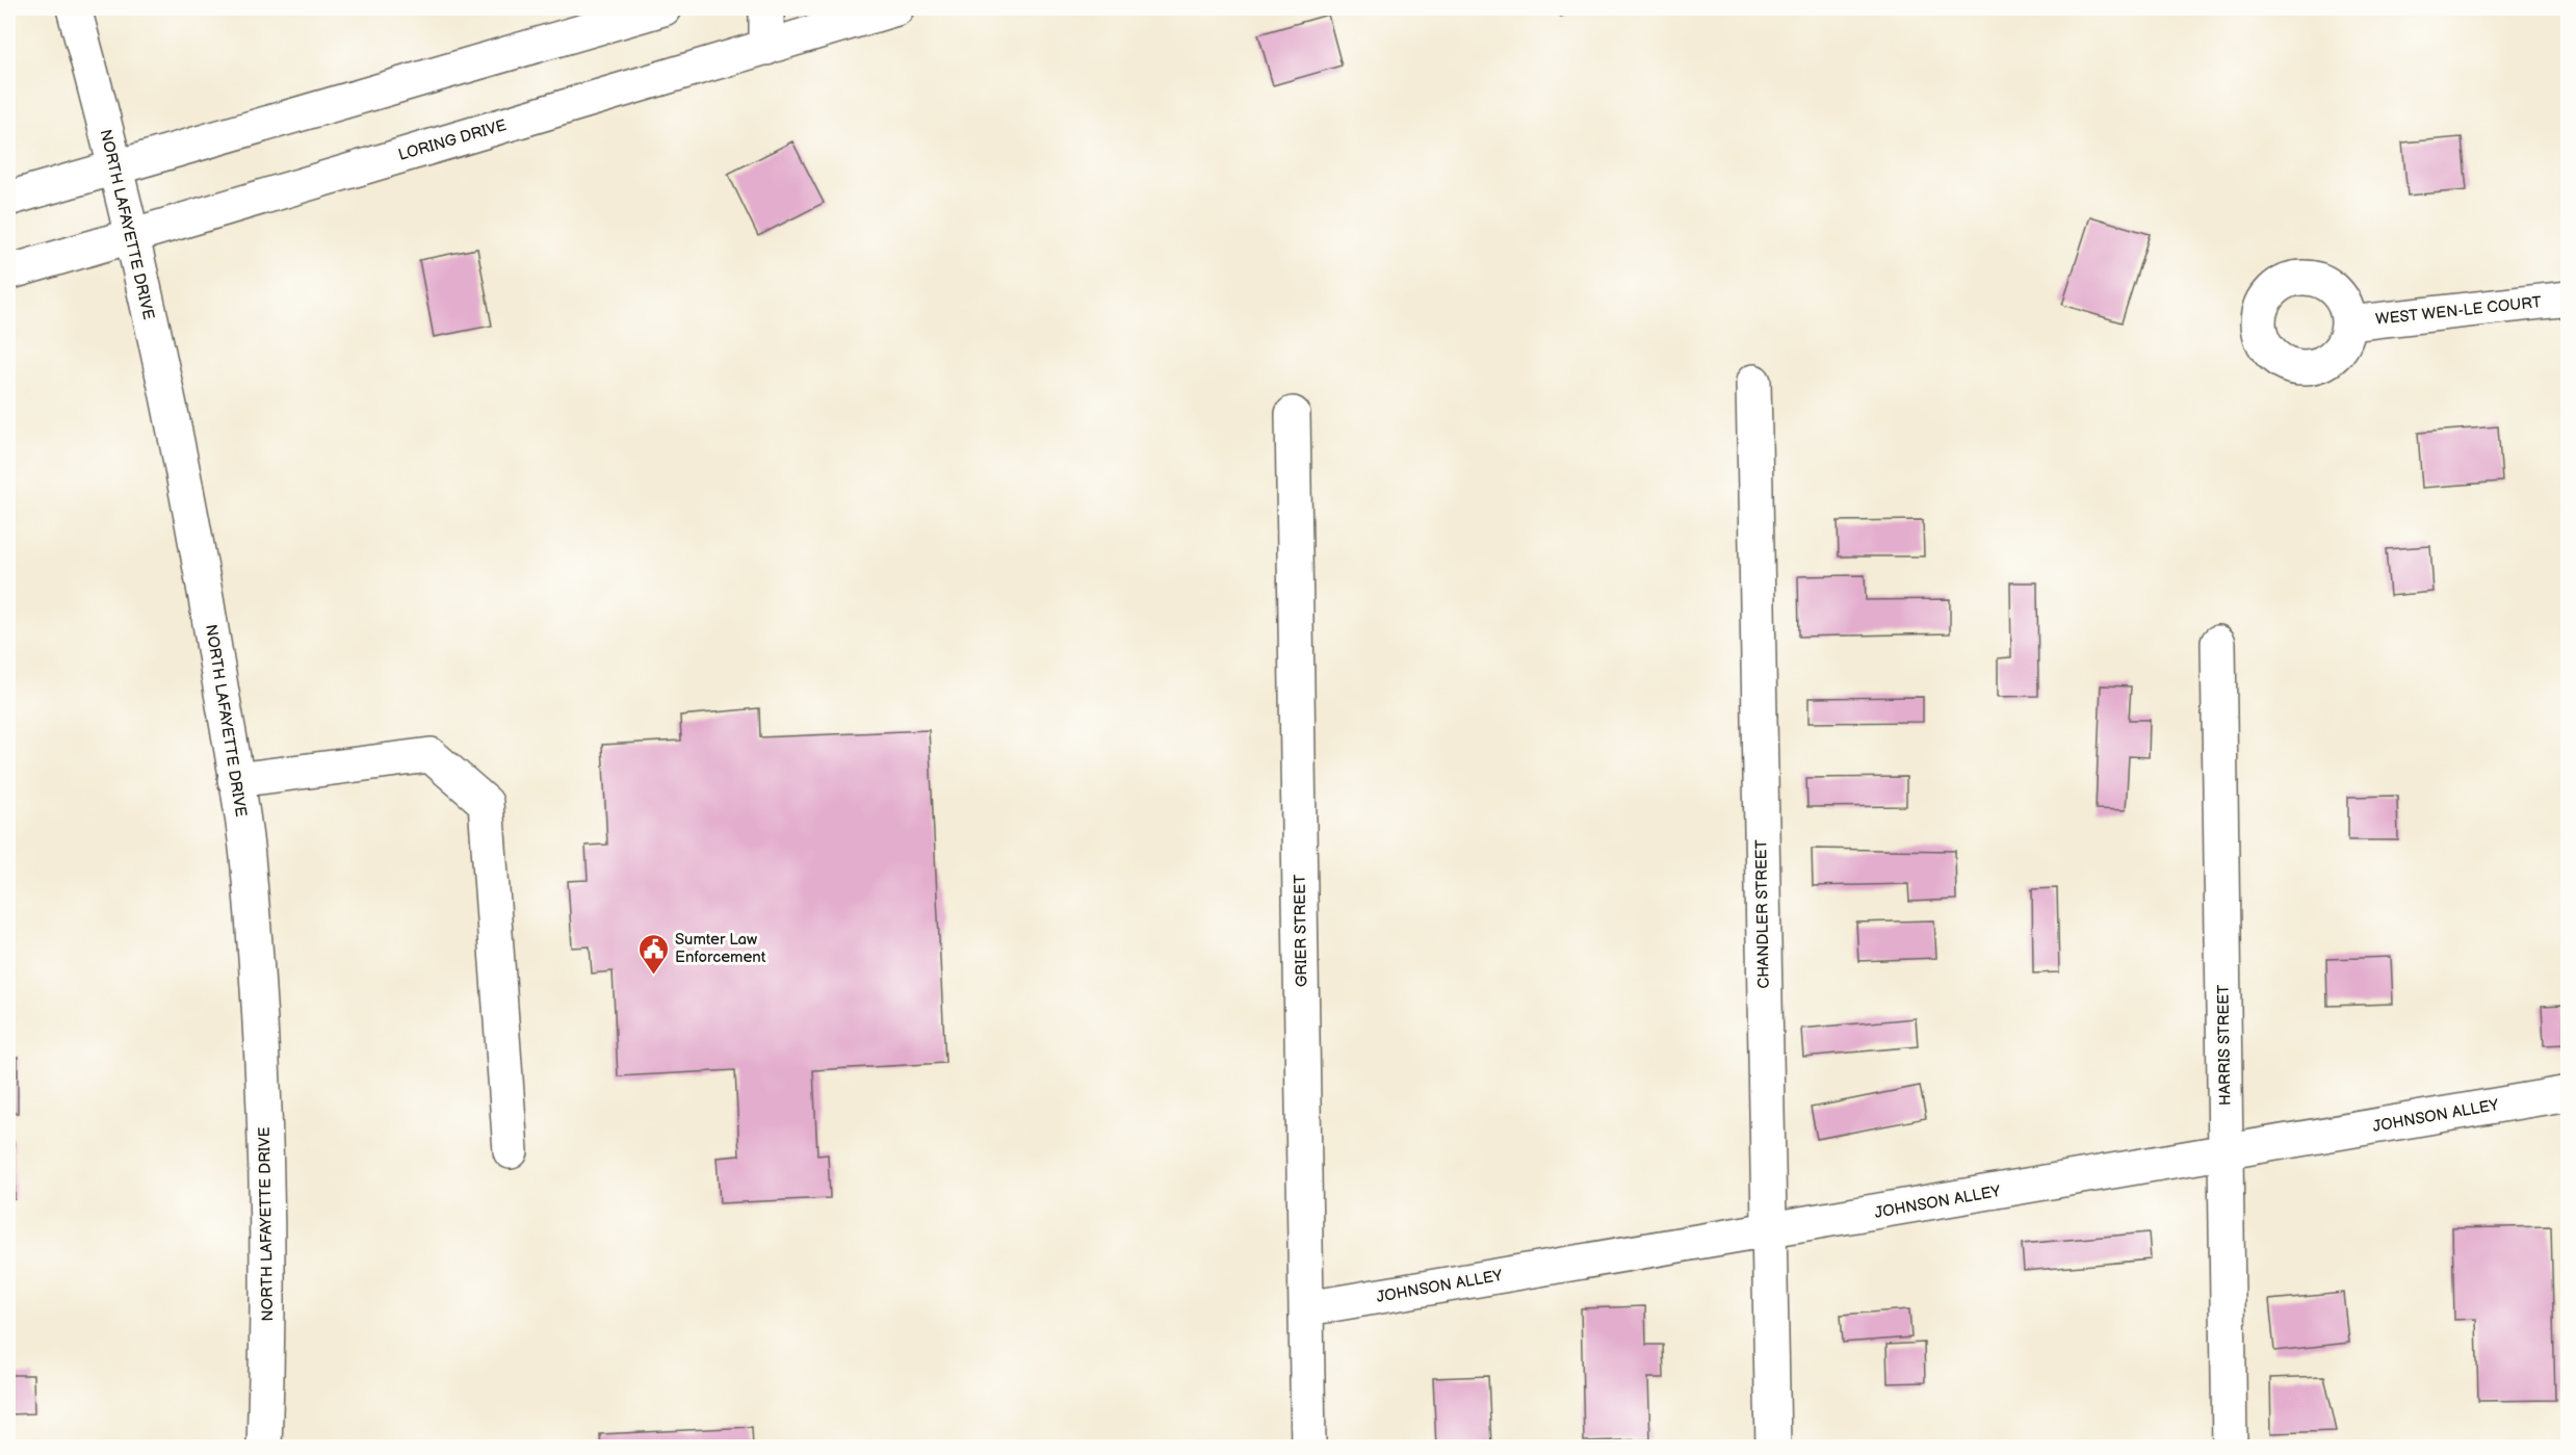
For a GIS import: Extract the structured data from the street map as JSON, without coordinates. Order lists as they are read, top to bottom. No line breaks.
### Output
{"streets":{"street":["LORING DRIVE","NORTH LAFAYETTE DRIVE","WEST WEN-LE COURT","CHANDLER STREET","GRIER STREET","HARRIS STREET","JOHNSON ALLEY"]},"crossings":[["LORING DRIVE","NORTH LAFAYETTE DRIVE"],["CHANDLER STREET","JOHNSON ALLEY"],["GRIER STREET","JOHNSON ALLEY"],["HARRIS STREET","JOHNSON ALLEY"]],"places":{"public building":["Sumter Law Enforcement"]}}
